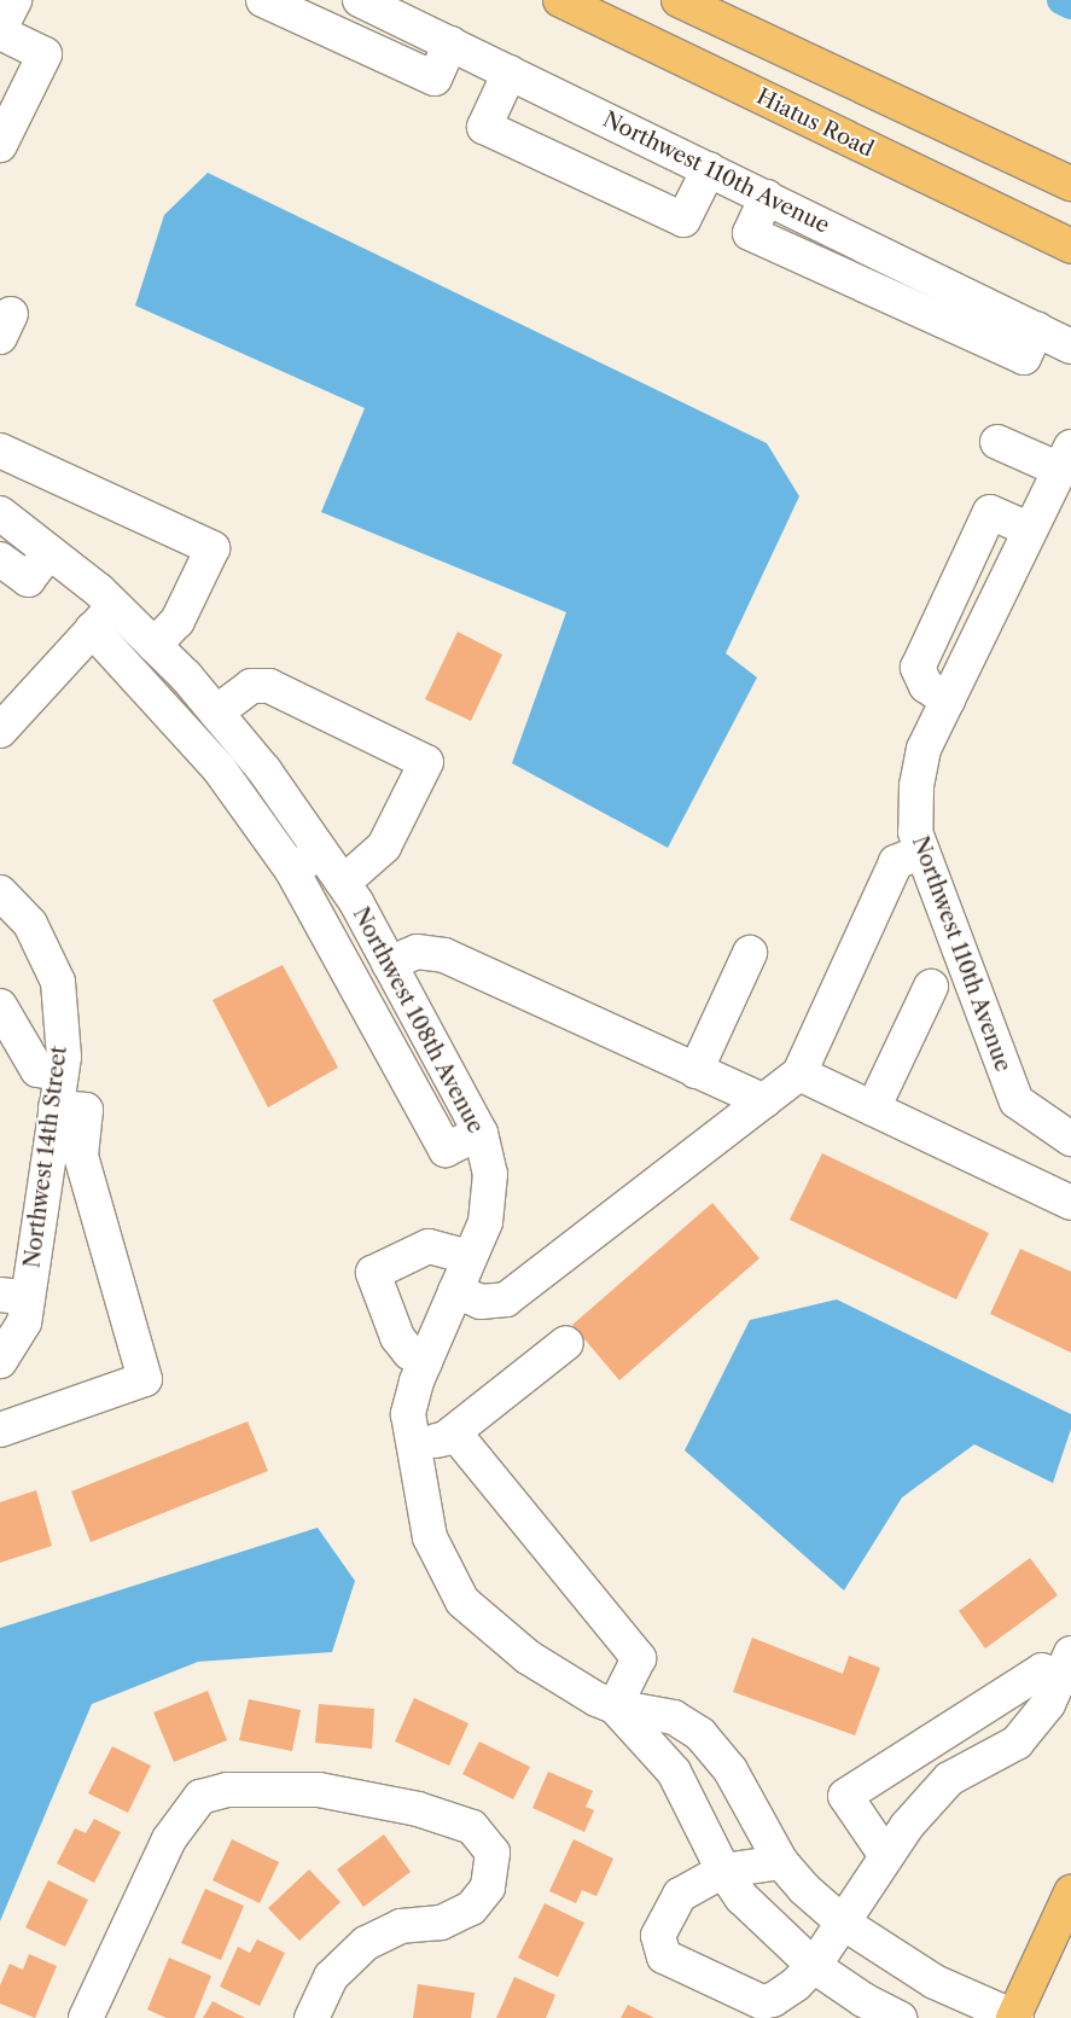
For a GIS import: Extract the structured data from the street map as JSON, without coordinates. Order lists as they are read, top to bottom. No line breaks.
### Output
{"streets":{"main road":["Hiatus Road"],"street":["Northwest 110th Avenue","Northwest 108th Avenue","Northwest 14th Street"]}}
